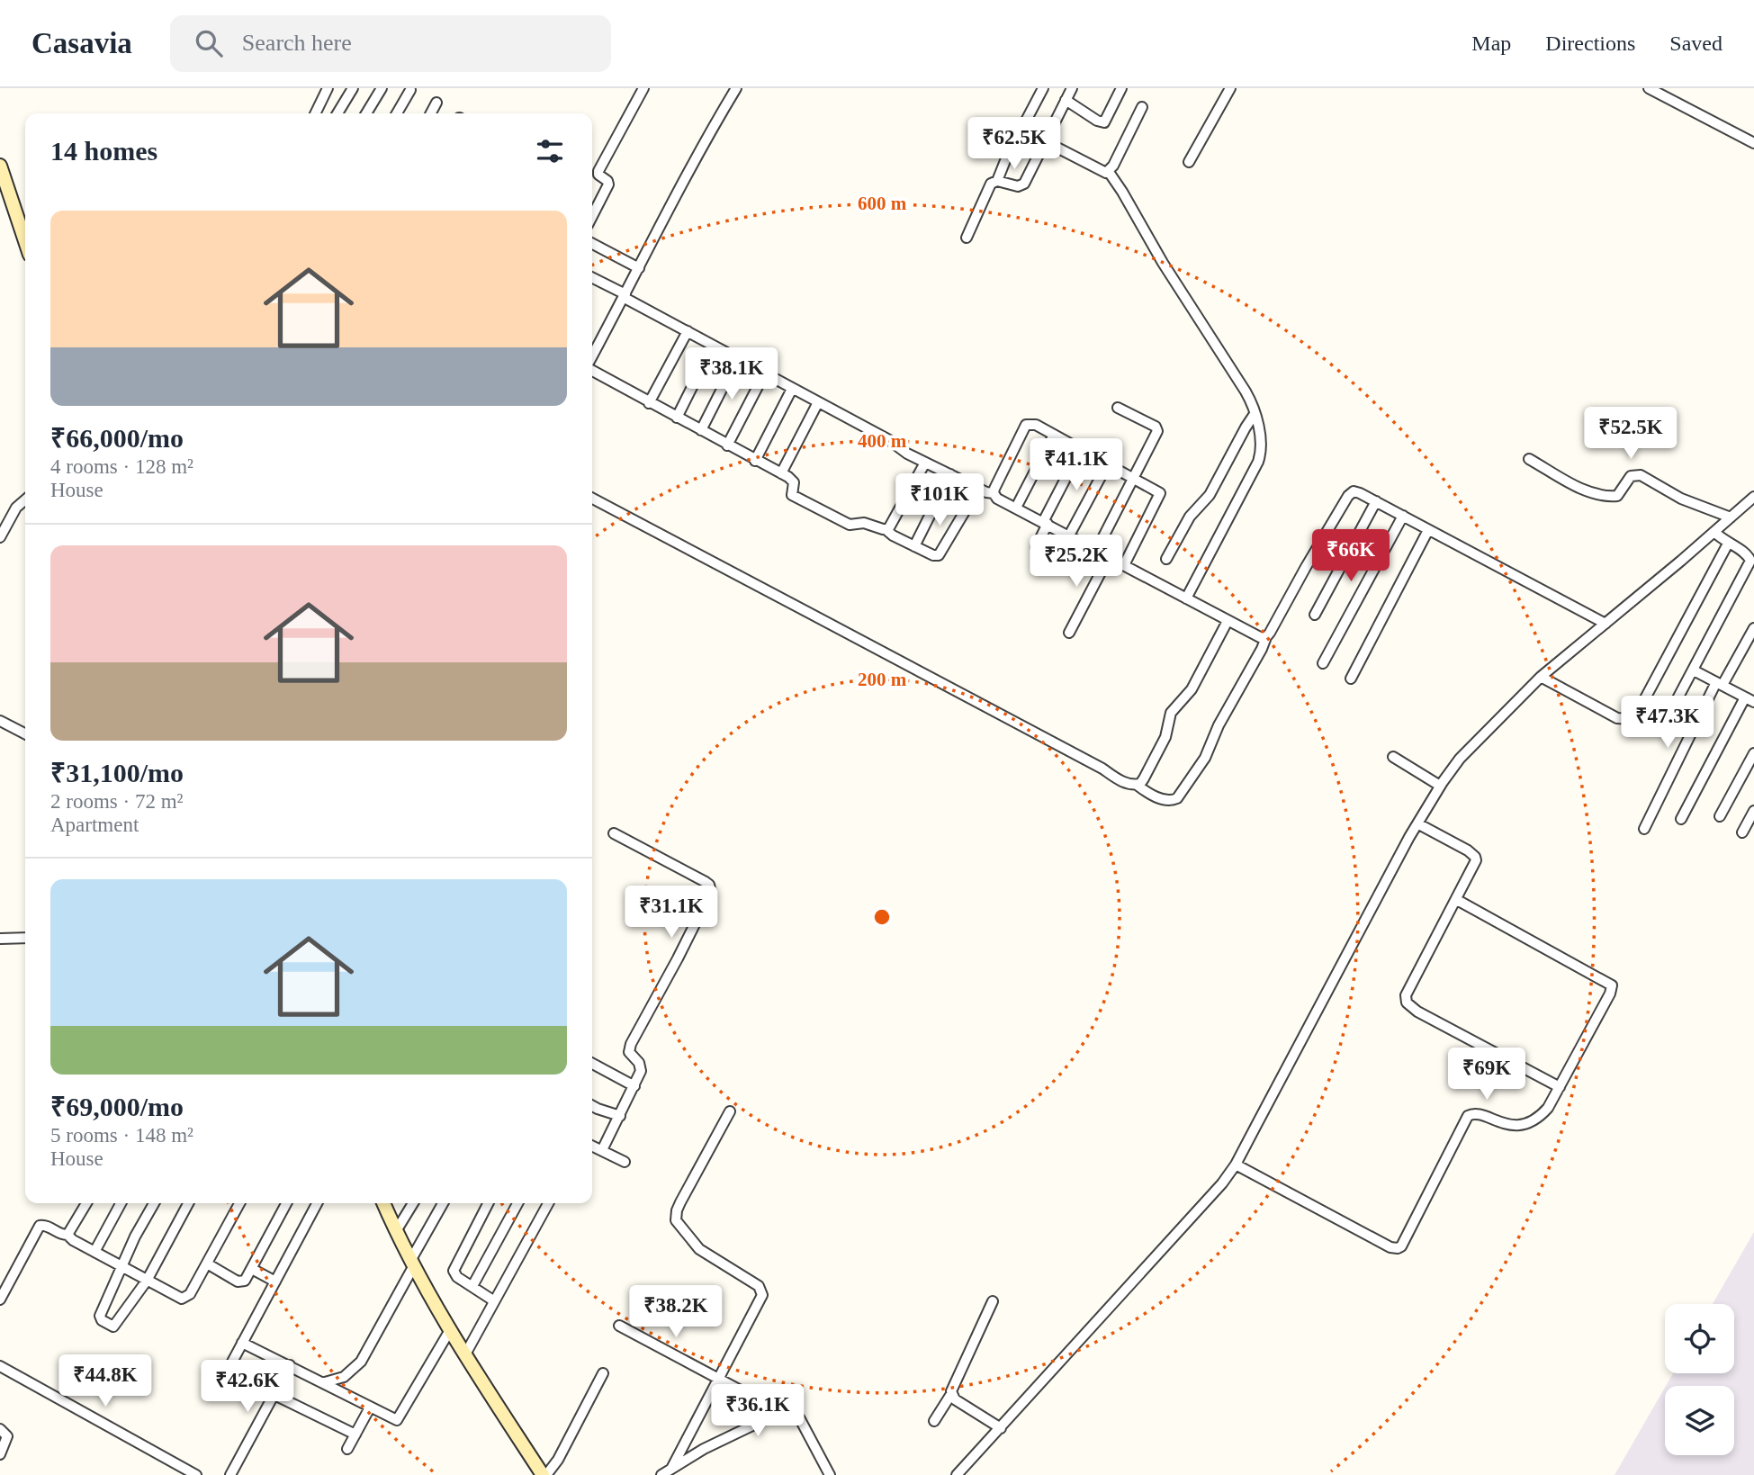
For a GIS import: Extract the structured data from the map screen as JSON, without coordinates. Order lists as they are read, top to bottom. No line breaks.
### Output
{"page":{"header":"Casavia","search":"Search here","nav":["Map","Directions","Saved"],"heading":"14 homes","price":["₹62.5K","₹38.1K","₹52.5K","₹41.1K","₹101K","₹66K","₹25.2K","₹47.3K","₹31.1K","₹69K","₹38.2K","₹44.8K","₹42.6K","₹36.1K"],"list":[{"name":"₹66,000/mo","note":"4 rooms · 128 m² · House"},{"name":"₹31,100/mo","note":"2 rooms · 72 m² · Apartment"},{"name":"₹69,000/mo","note":"5 rooms · 148 m² · House"}]},"rings":["600 m","400 m","200 m"]}
